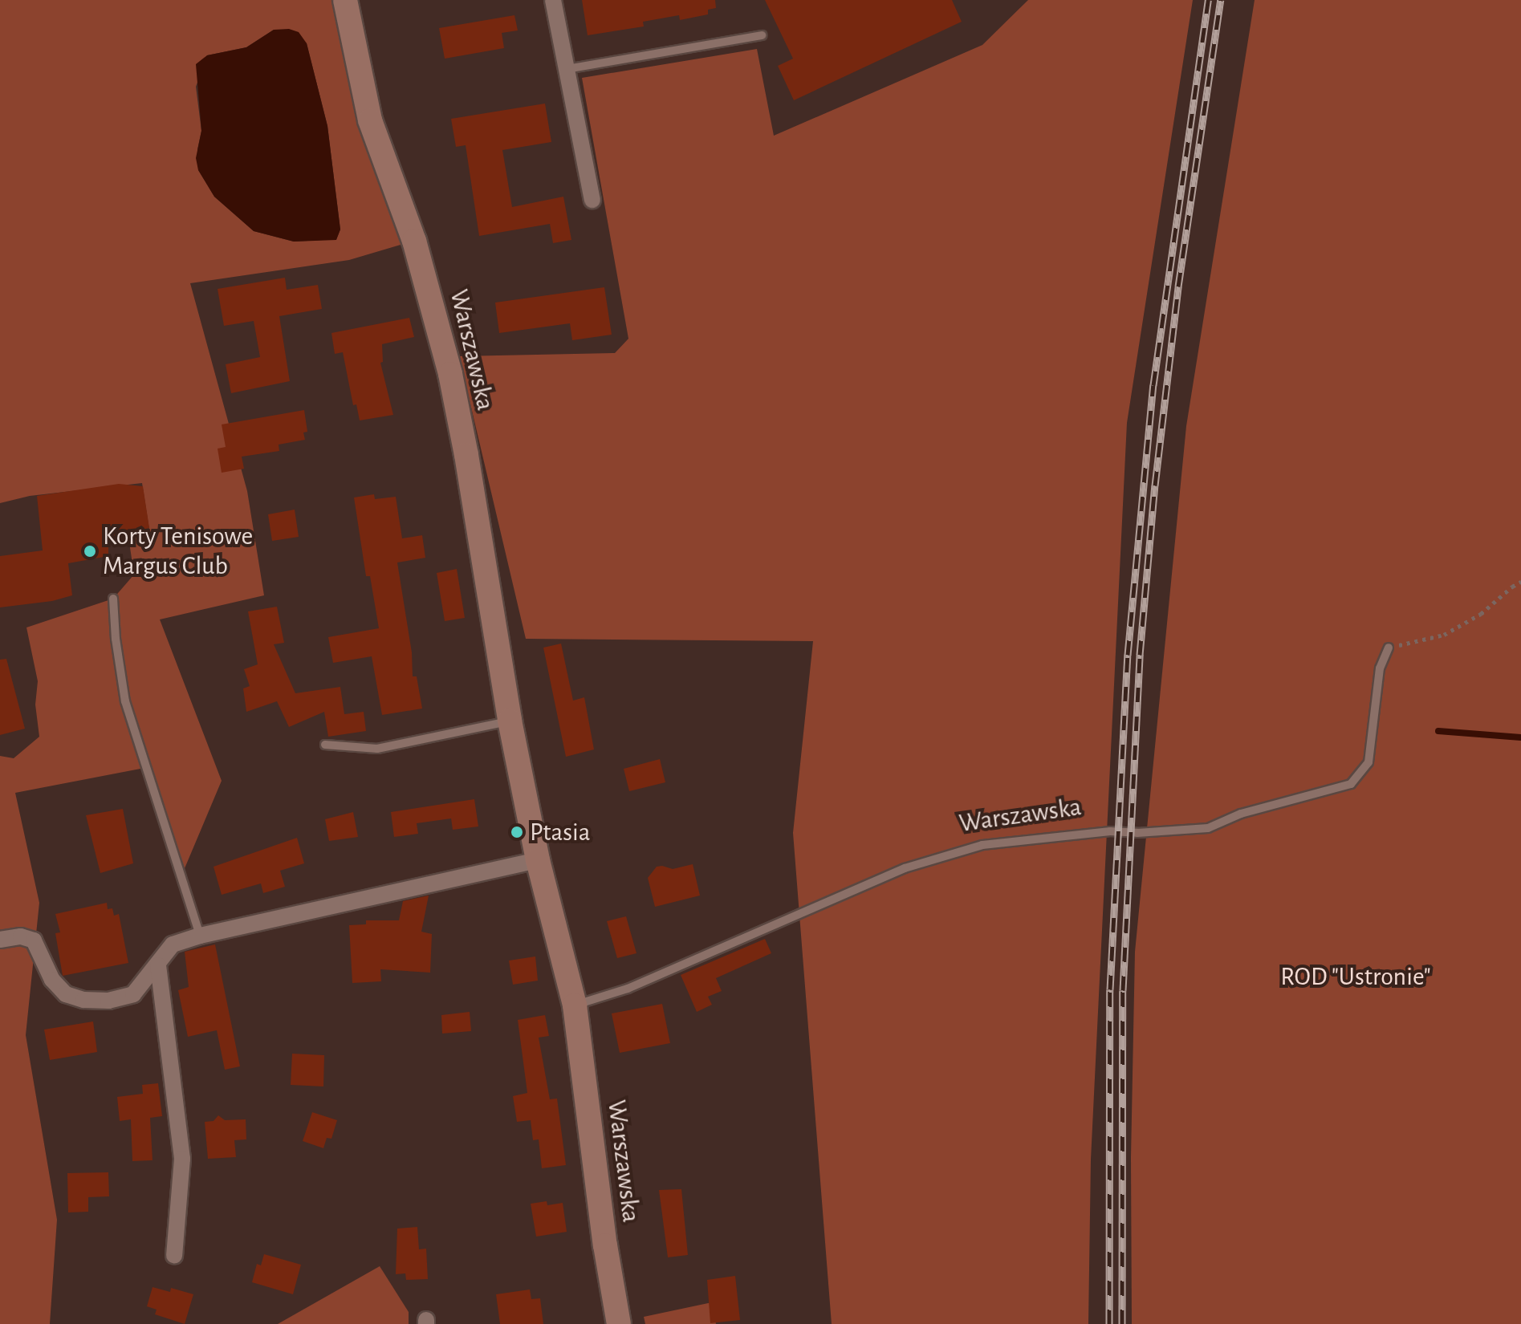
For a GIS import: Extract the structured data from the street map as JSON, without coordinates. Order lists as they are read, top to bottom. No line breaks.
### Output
{"streets":{"street":["Warszawska"]},"parks":["ROD \"Ustronie\""],"places":["Korty Tenisowe Margus Club","Ptasia"]}
